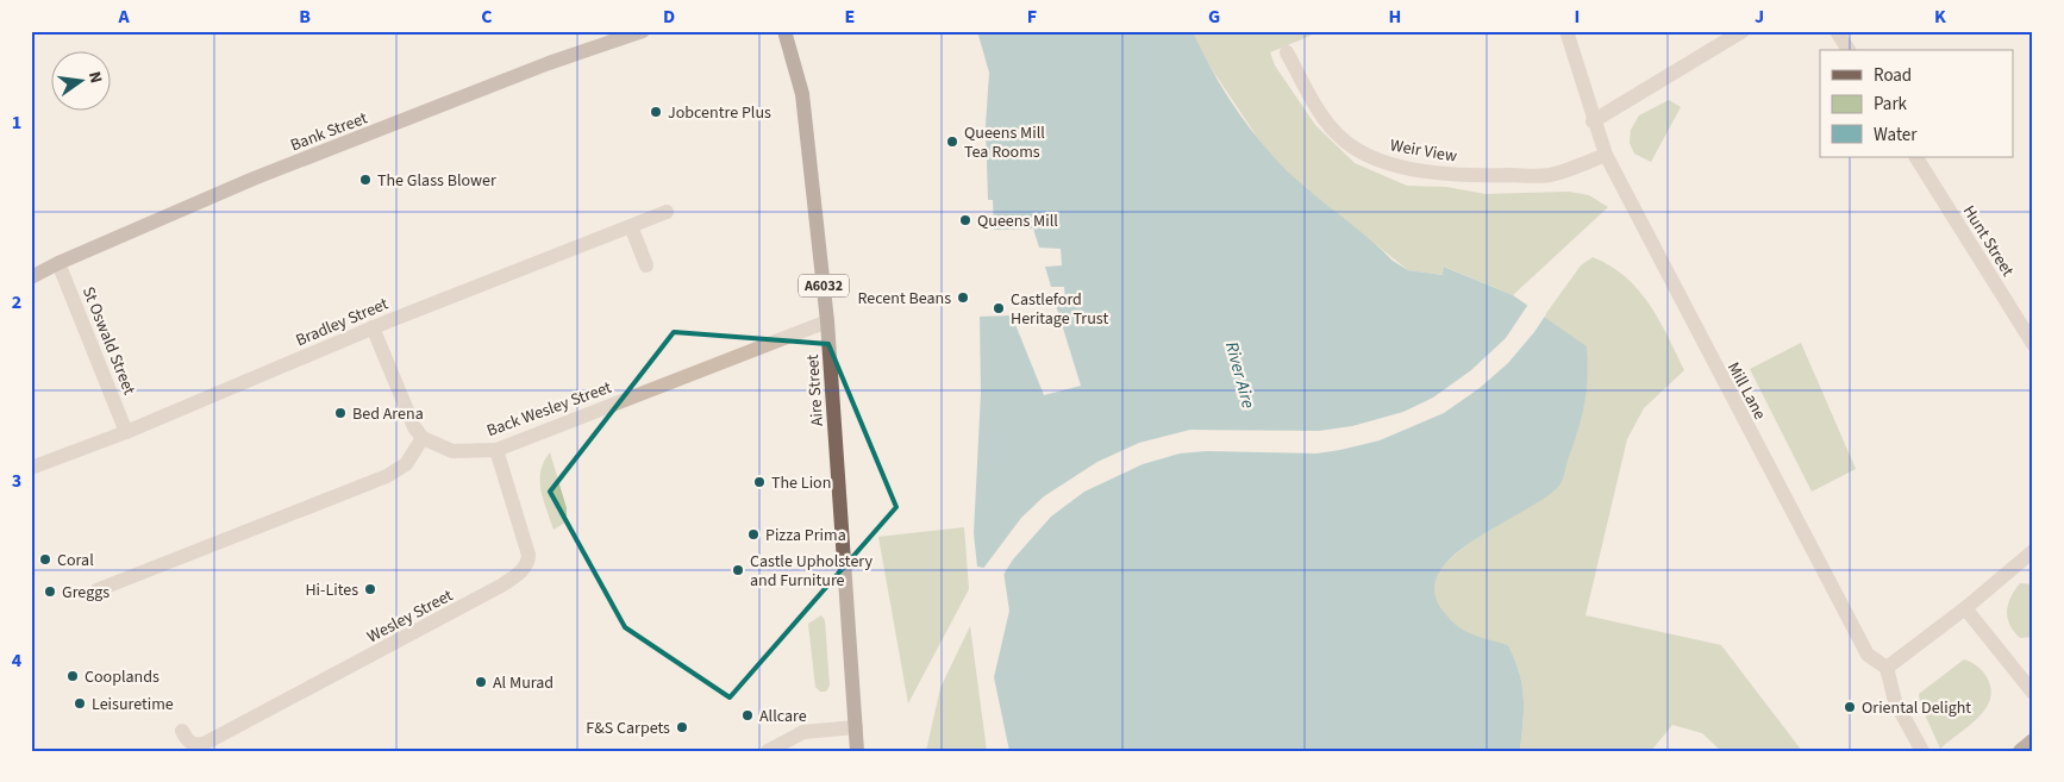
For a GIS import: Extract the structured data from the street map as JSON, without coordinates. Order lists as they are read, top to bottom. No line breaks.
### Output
{"streets":{"main road":["A6032","Aire Street"],"street":["Bank Street","Weir View","Hunt Street","Bradley Street","St Oswald Street","Mill Lane","Back Wesley Street","Wesley Street"]},"crossings":[["Bank Street","St Oswald Street"],["Weir View","Mill Lane"],["Bradley Street","St Oswald Street"],["Aire Street","Back Wesley Street"],["Back Wesley Street","Wesley Street"]],"water":["River Aire"],"places":["Jobcentre Plus","Queens Mill Tea Rooms","The Glass Blower","Queens Mill","Recent Beans","Castleford Heritage Trust","Bed Arena","The Lion","Pizza Prima","Coral","Castle Upholstery and Furniture","Hi-Lites","Greggs","Cooplands","Al Murad","Leisuretime","Oriental Delight","Allcare","F&S Carpets"],"legend":["Road","Park","Water"],"north":"right","grid":{"columns":["A","B","C","D","E","F","G","H","I","J","K"],"rows":["1","2","3","4"]}}
